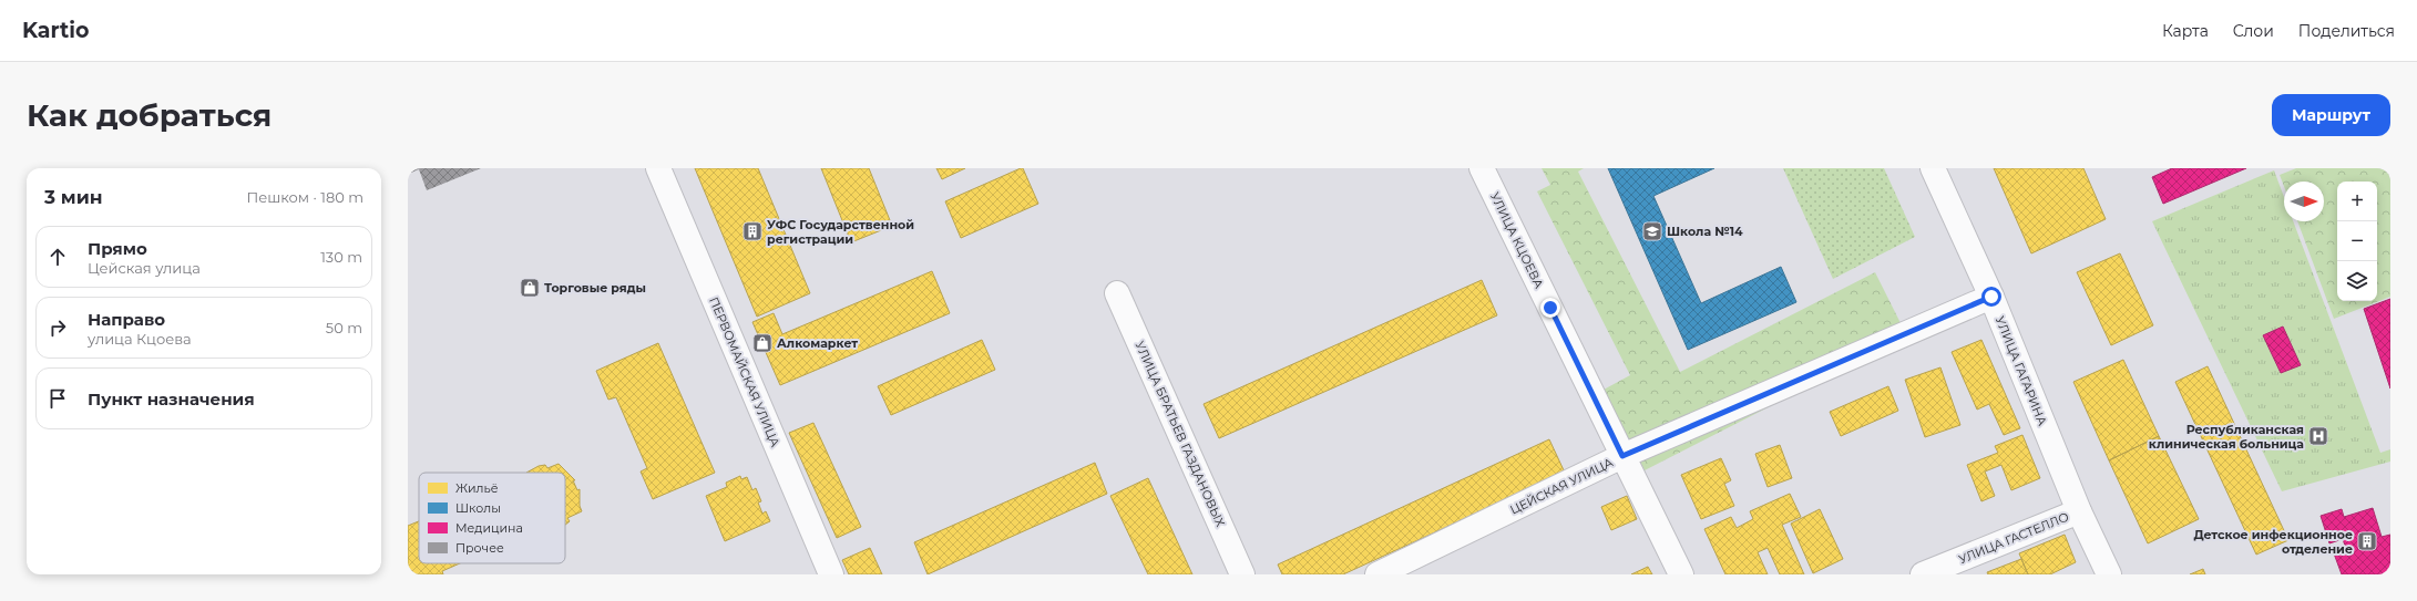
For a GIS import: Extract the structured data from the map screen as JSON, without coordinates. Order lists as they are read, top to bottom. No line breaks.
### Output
{"streets":{"street":["УЛИЦА КЦОЕВА","УЛИЦА ГАГАРИНА","ПЕРВОМАЙСКАЯ УЛИЦА","УЛИЦА БРАТЬЕВ ГАЗДАНОВЫХ","ЦЕЙСКАЯ УЛИЦА","УЛИЦА ГАСТЕЛЛО"]},"crossings":[["УЛИЦА КЦОЕВА","ЦЕЙСКАЯ УЛИЦА"],["УЛИЦА ГАГАРИНА","ЦЕЙСКАЯ УЛИЦА"],["УЛИЦА ГАГАРИНА","УЛИЦА ГАСТЕЛЛО"]],"places":{"building":["УФС Государственной регистрации","Детское инфекционное отделение"],"school or university":["Школа №14"],"shop":["Торговые ряды","Алкомаркет"],"hospital":["Республиканская клиническая больница"]},"legend":["Жильё","Школы","Медицина","Прочее"],"north":"right","page":{"header":"Kartio","nav":["Карта","Слои","Поделиться"],"buttons":"Маршрут","title":"Как добраться","heading":["3 мин","Пешком · 180 m"],"map_buttons":["+","−"],"list":[["Прямо","Цейская улица","130 m"],["Направо","улица Кцоева","50 m"],"Пункт назначения"]}}
